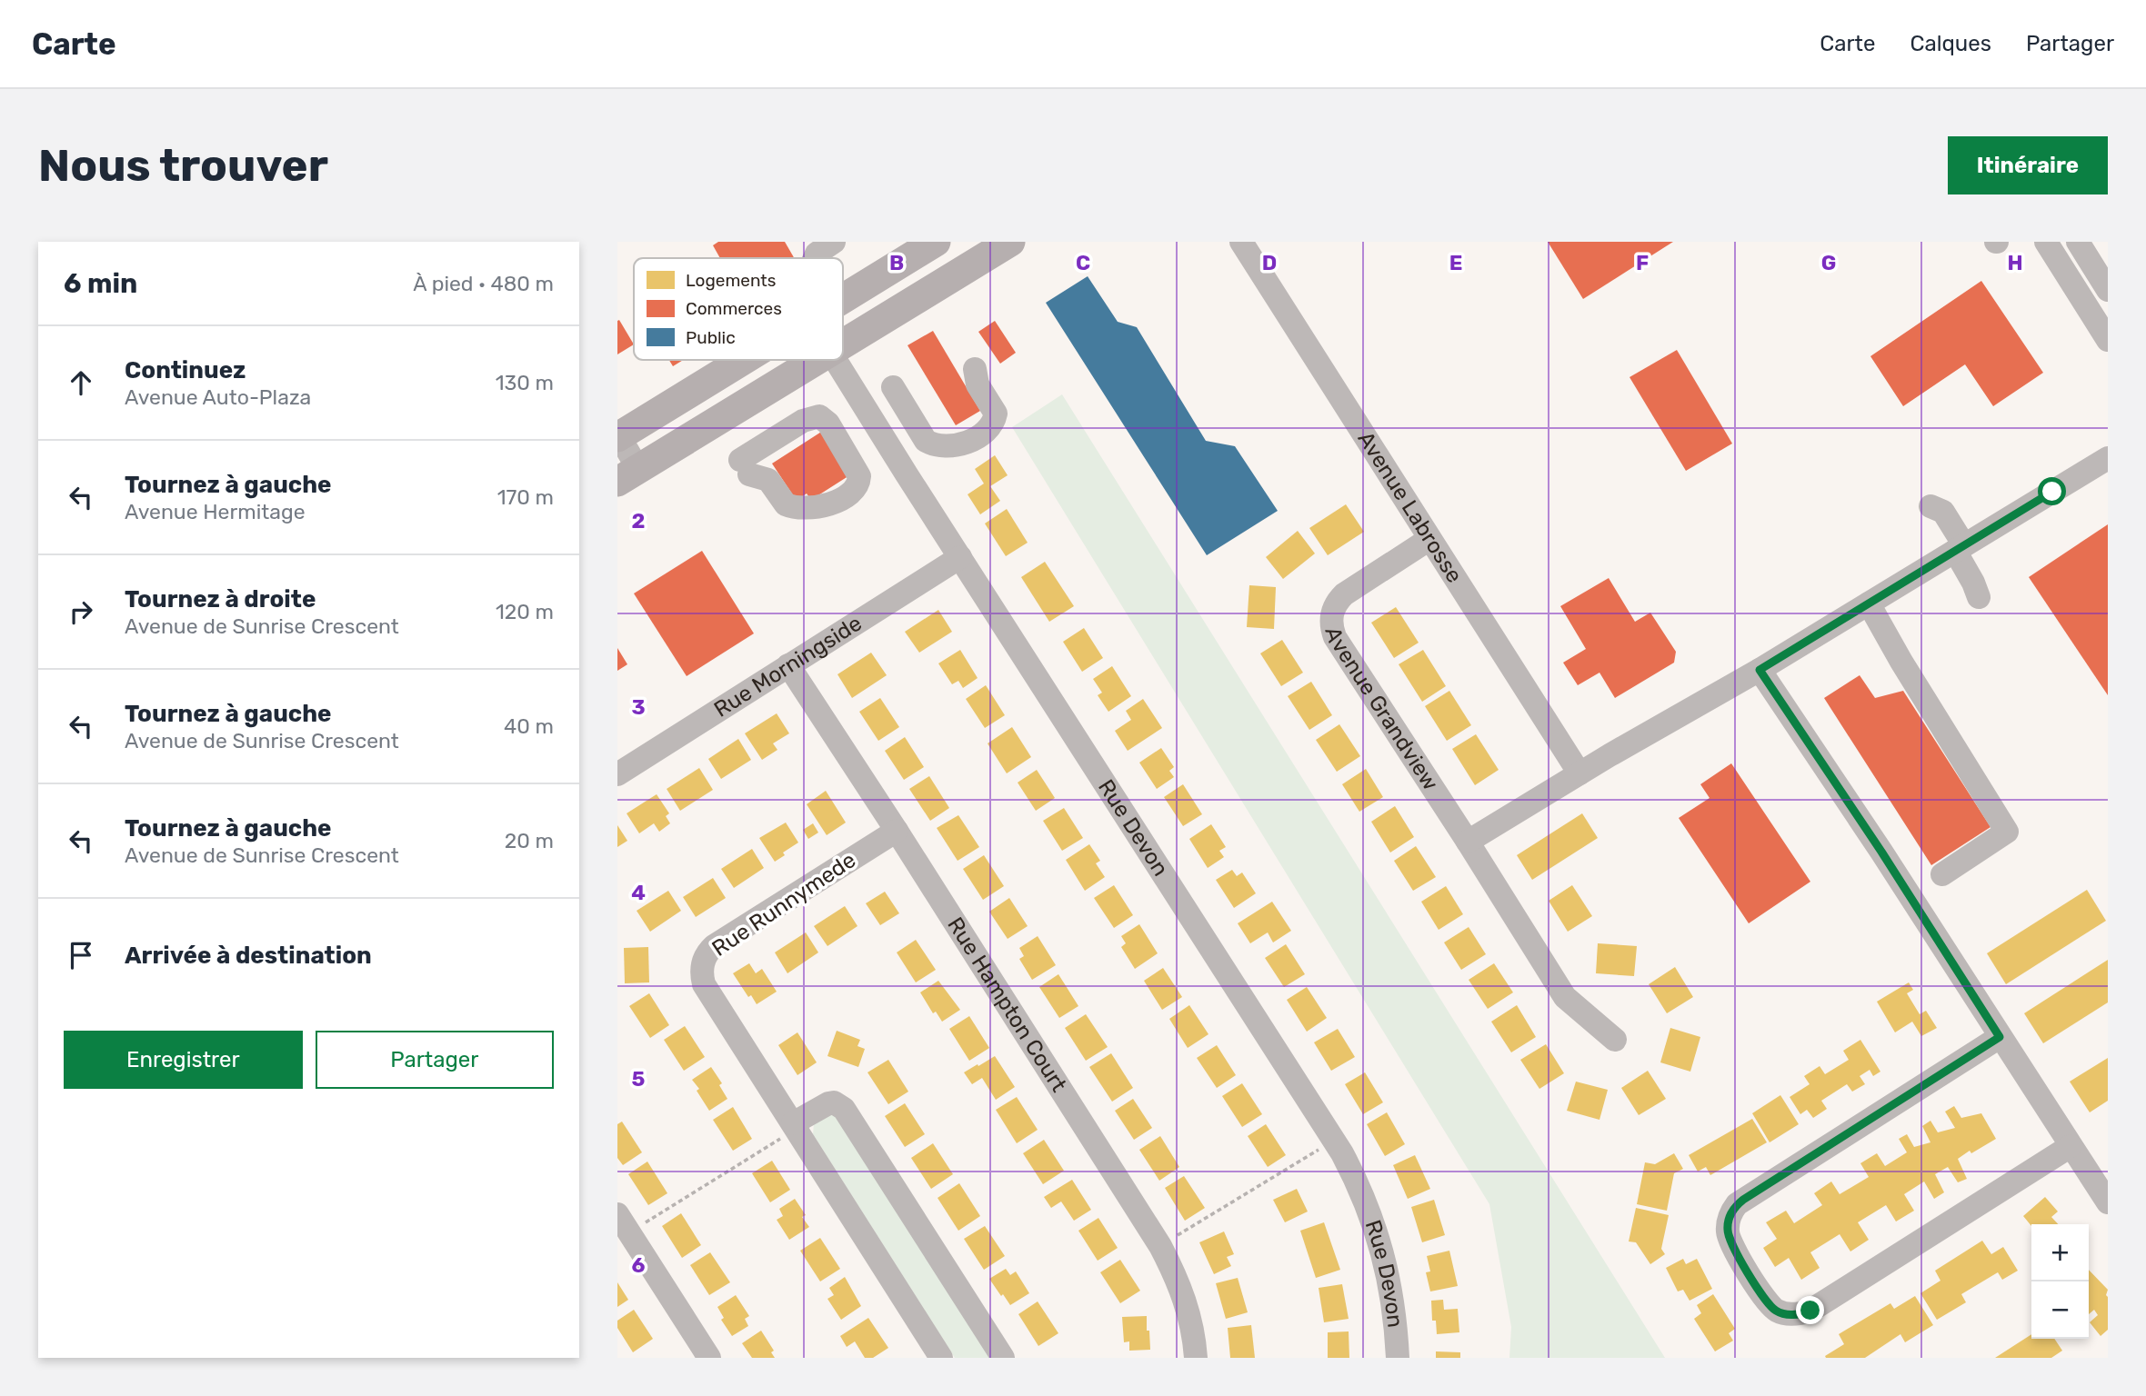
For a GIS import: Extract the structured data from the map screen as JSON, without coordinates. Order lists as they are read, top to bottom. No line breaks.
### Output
{"streets":{"street":["Avenue Labrosse","Rue Morningside","Avenue Grandview","Rue Devon","Rue Runnymede","Rue Hampton Court"]},"crossings":[["Avenue Labrosse","Avenue Grandview"],["Rue Morningside","Rue Devon"],["Rue Morningside","Rue Hampton Court"],["Rue Runnymede","Rue Hampton Court"]],"legend":["Logements","Commerces","Public"],"page":{"header":"Carte","nav":["Carte","Calques","Partager"],"buttons":["Itinéraire",["Enregistrer","Partager"]],"title":"Nous trouver","heading":["6 min","À pied · 480 m"],"list":[["Continuez","Avenue Auto-Plaza","130 m"],["Tournez à gauche","Avenue Hermitage","170 m"],["Tournez à droite","Avenue de Sunrise Crescent","120 m"],["Tournez à gauche","Avenue de Sunrise Crescent","40 m"],["Tournez à gauche","Avenue de Sunrise Crescent","20 m"],"Arrivée à destination"],"map_buttons":["+","−"]},"grid":{"columns":["B","C","D","E","F","G","H"],"rows":["2","3","4","5","6"]}}
